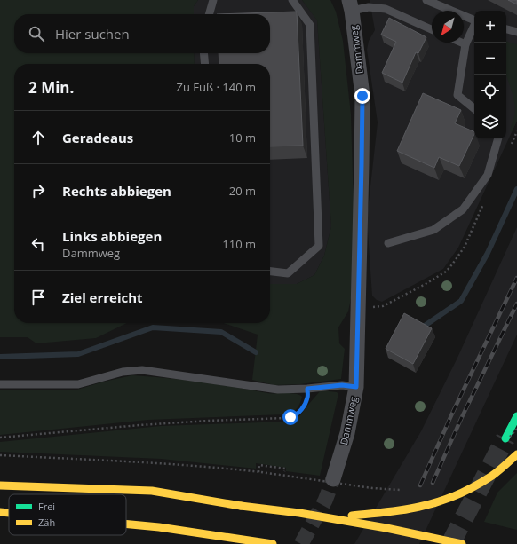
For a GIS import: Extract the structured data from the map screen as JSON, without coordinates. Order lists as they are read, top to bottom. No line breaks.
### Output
{"streets":{"street":["Dammweg"]},"legend":["Frei","Zäh"],"north":"bottom left","page":{"map_buttons":["+","−"],"search":"Hier suchen","heading":["2 Min.","Zu Fuß · 140 m"],"list":[["Geradeaus","10 m"],["Rechts abbiegen","20 m"],["Links abbiegen","Dammweg","110 m"],"Ziel erreicht"]}}
